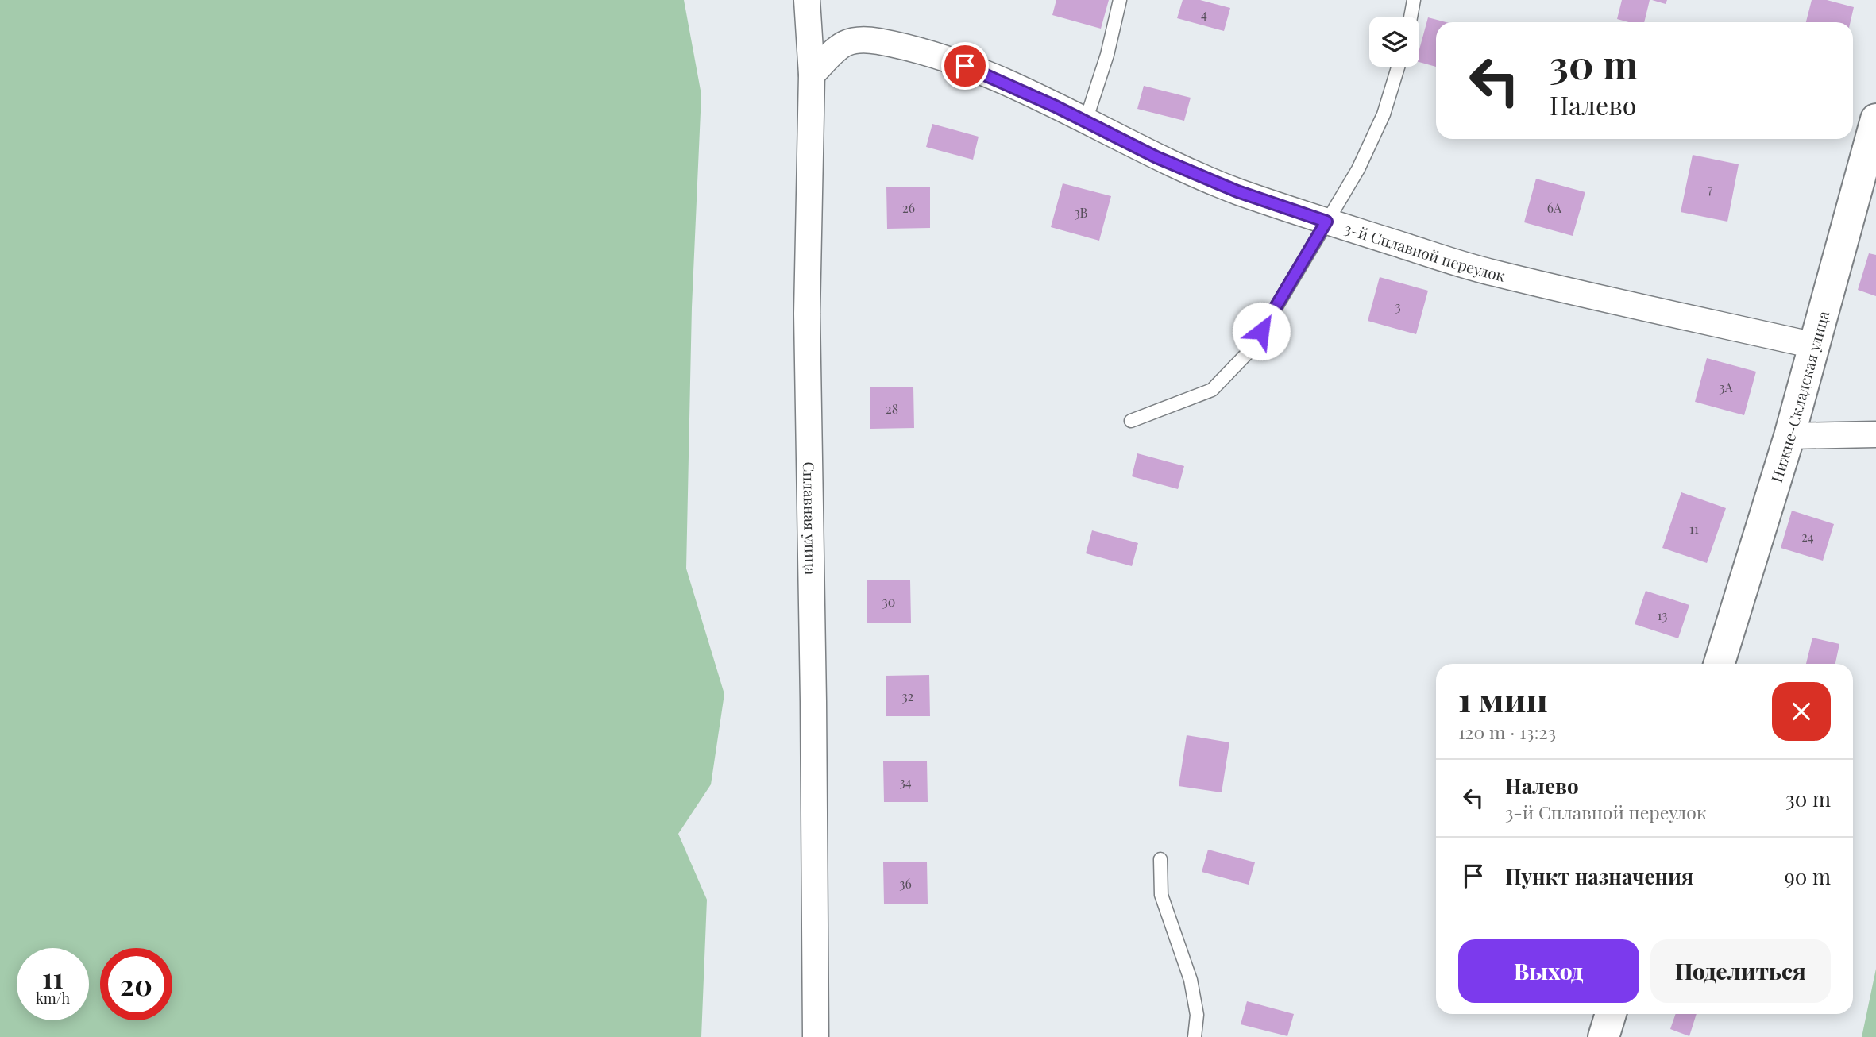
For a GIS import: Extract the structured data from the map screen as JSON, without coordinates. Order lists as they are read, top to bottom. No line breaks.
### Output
{"streets":{"street":["3-й Сплавной переулок","Нижне-Складская улица","Сплавная улица"]},"crossings":[["3-й Сплавной переулок","Нижне-Складская улица"],["3-й Сплавной переулок","Сплавная улица"]],"house_numbers":["4","7","26","6А","3В","3","3А","28","11","24","30","13","32","34","36"],"page":{"turn":["30 m","Налево"],"heading":["1 мин","120 m · 13:23"],"list":[{"name":"Налево","note":"3-й Сплавной переулок","value":"30 m"},{"name":"Пункт назначения","value":"90 m"}],"buttons":["Выход","Поделиться"],"speed":"11 km/h","limit":"20"}}
